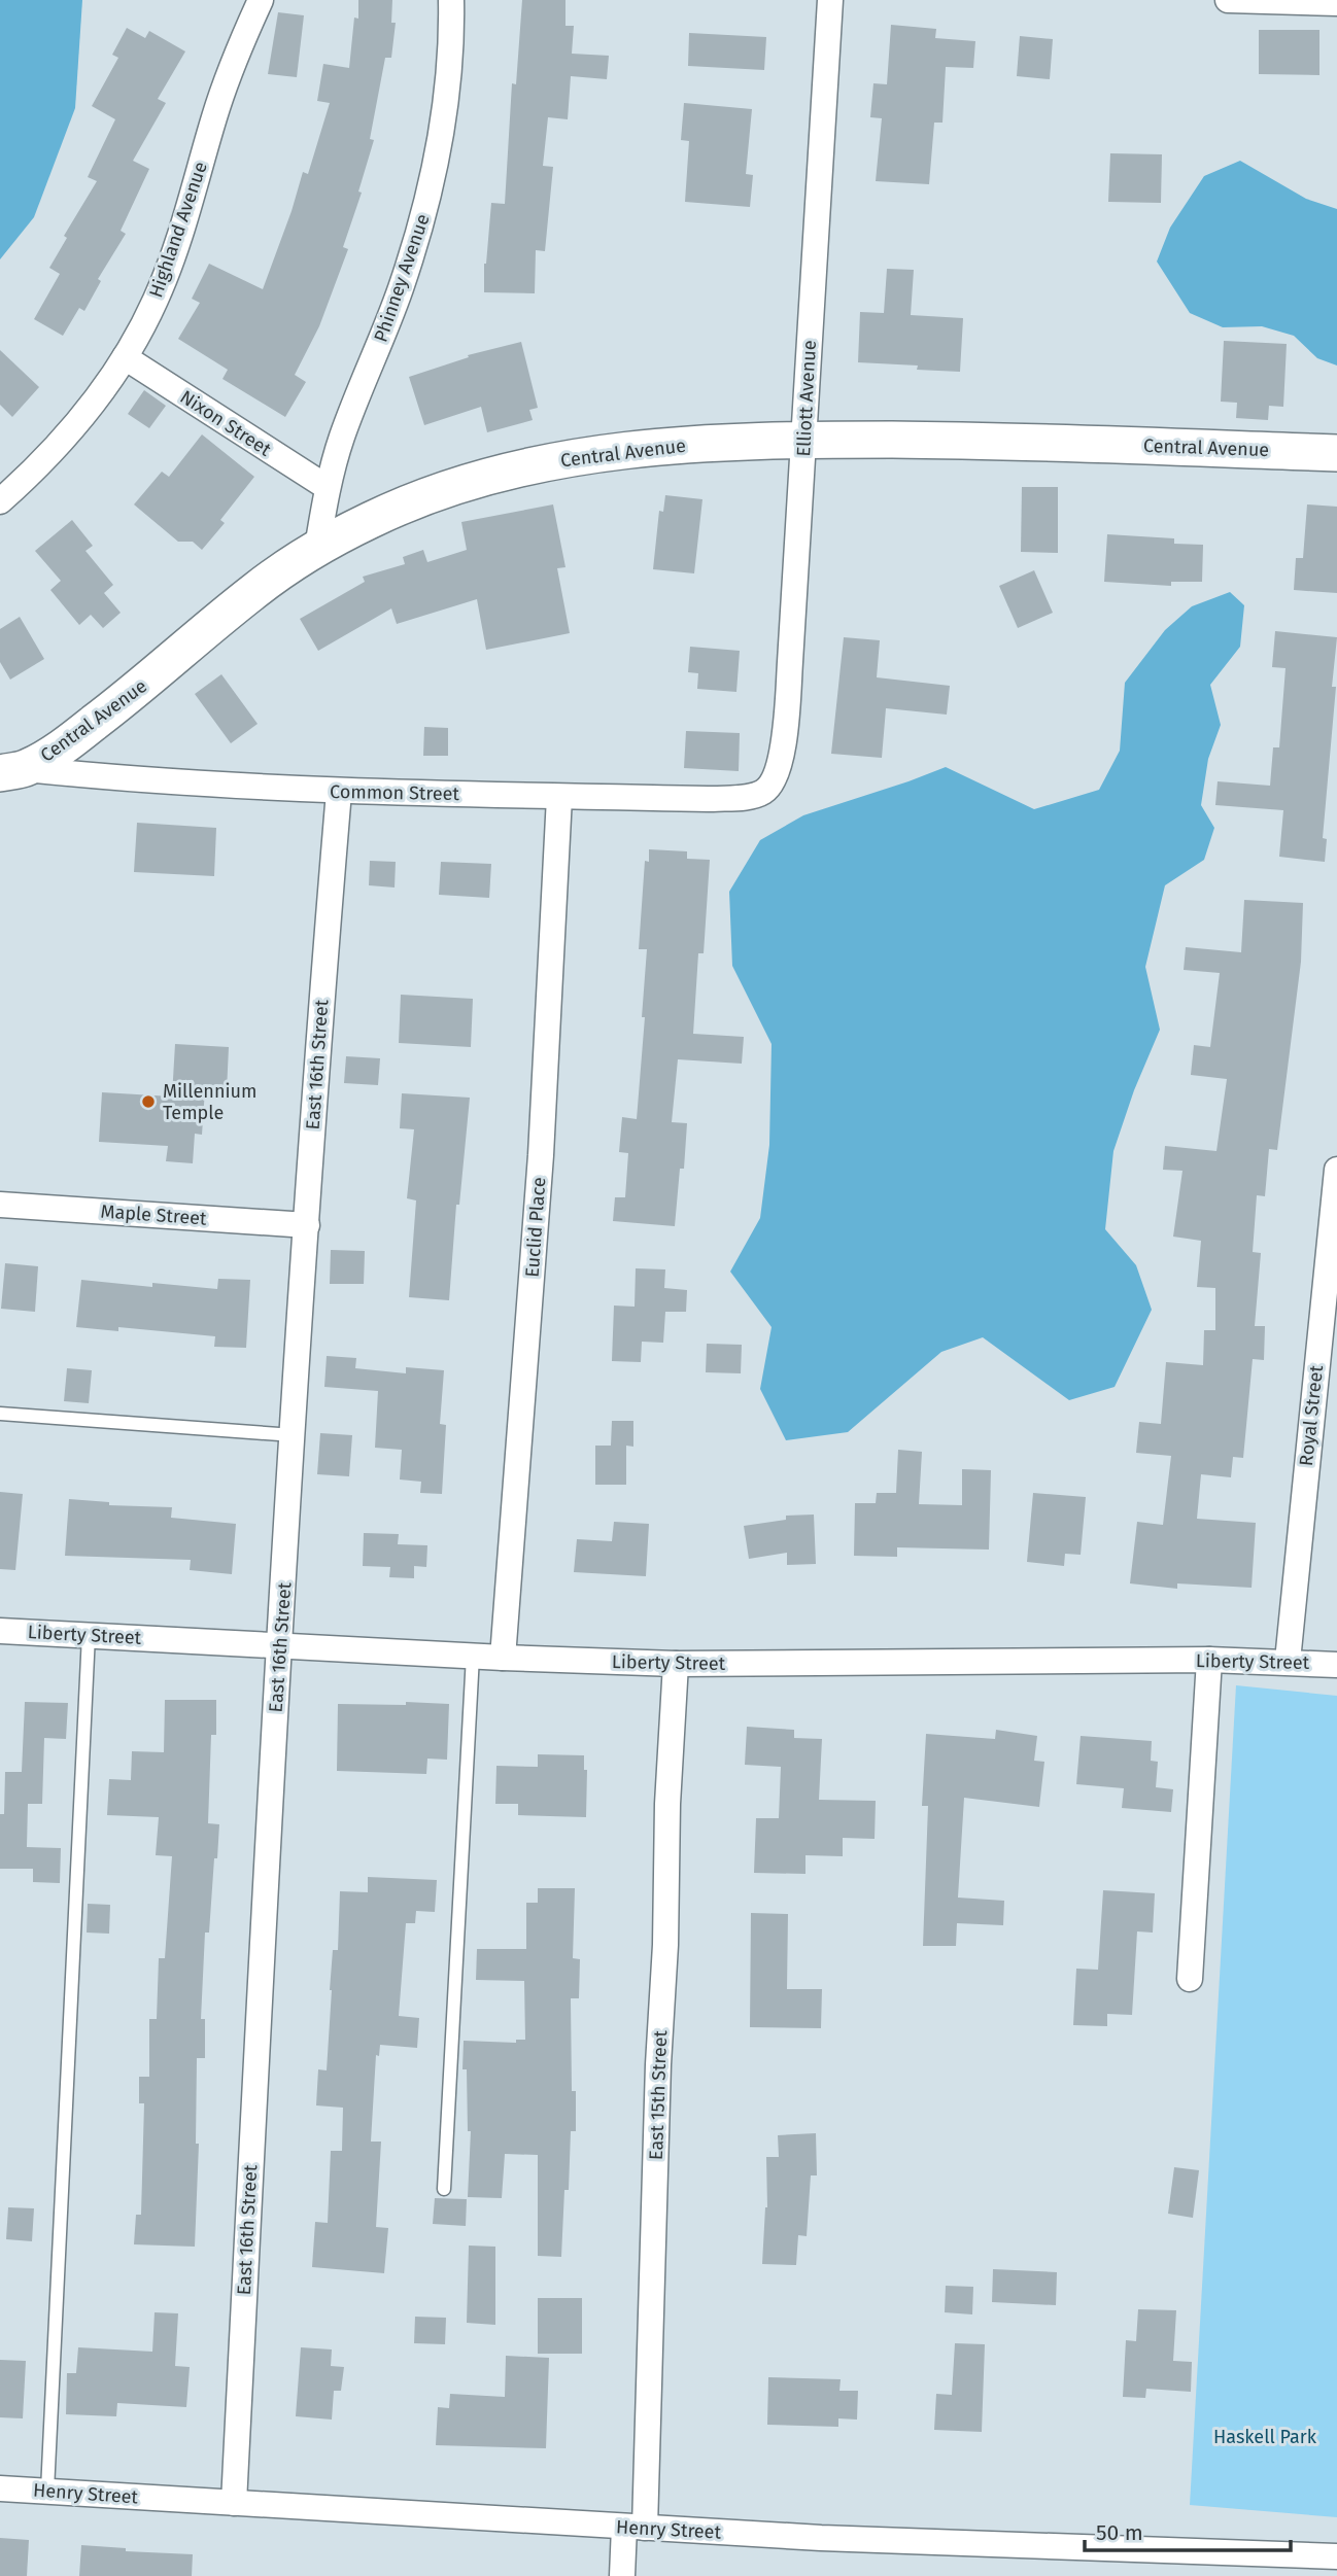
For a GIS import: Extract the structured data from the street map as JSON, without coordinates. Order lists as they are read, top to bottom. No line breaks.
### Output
{"streets":{"street":["Highland Avenue","Phinney Avenue","Elliott Avenue","Nixon Street","Central Avenue","Common Street","East 16th Street","Maple Street","Euclid Place","Royal Street","Liberty Street","East 15th Street","Henry Street"]},"crossings":[["Highland Avenue","Nixon Street"],["Phinney Avenue","Nixon Street"],["Phinney Avenue","Central Avenue"],["Elliott Avenue","Central Avenue"],["Elliott Avenue","Common Street"],["Central Avenue","Common Street"],["Common Street","East 16th Street"],["Common Street","Euclid Place"],["East 16th Street","Maple Street"],["East 16th Street","Liberty Street"],["East 16th Street","Henry Street"],["Euclid Place","Liberty Street"],["Royal Street","Liberty Street"],["Liberty Street","East 15th Street"],["East 15th Street","Henry Street"]],"parks":["Haskell Park"],"places":["Millennium Temple"],"scale_bar":"50 m"}
